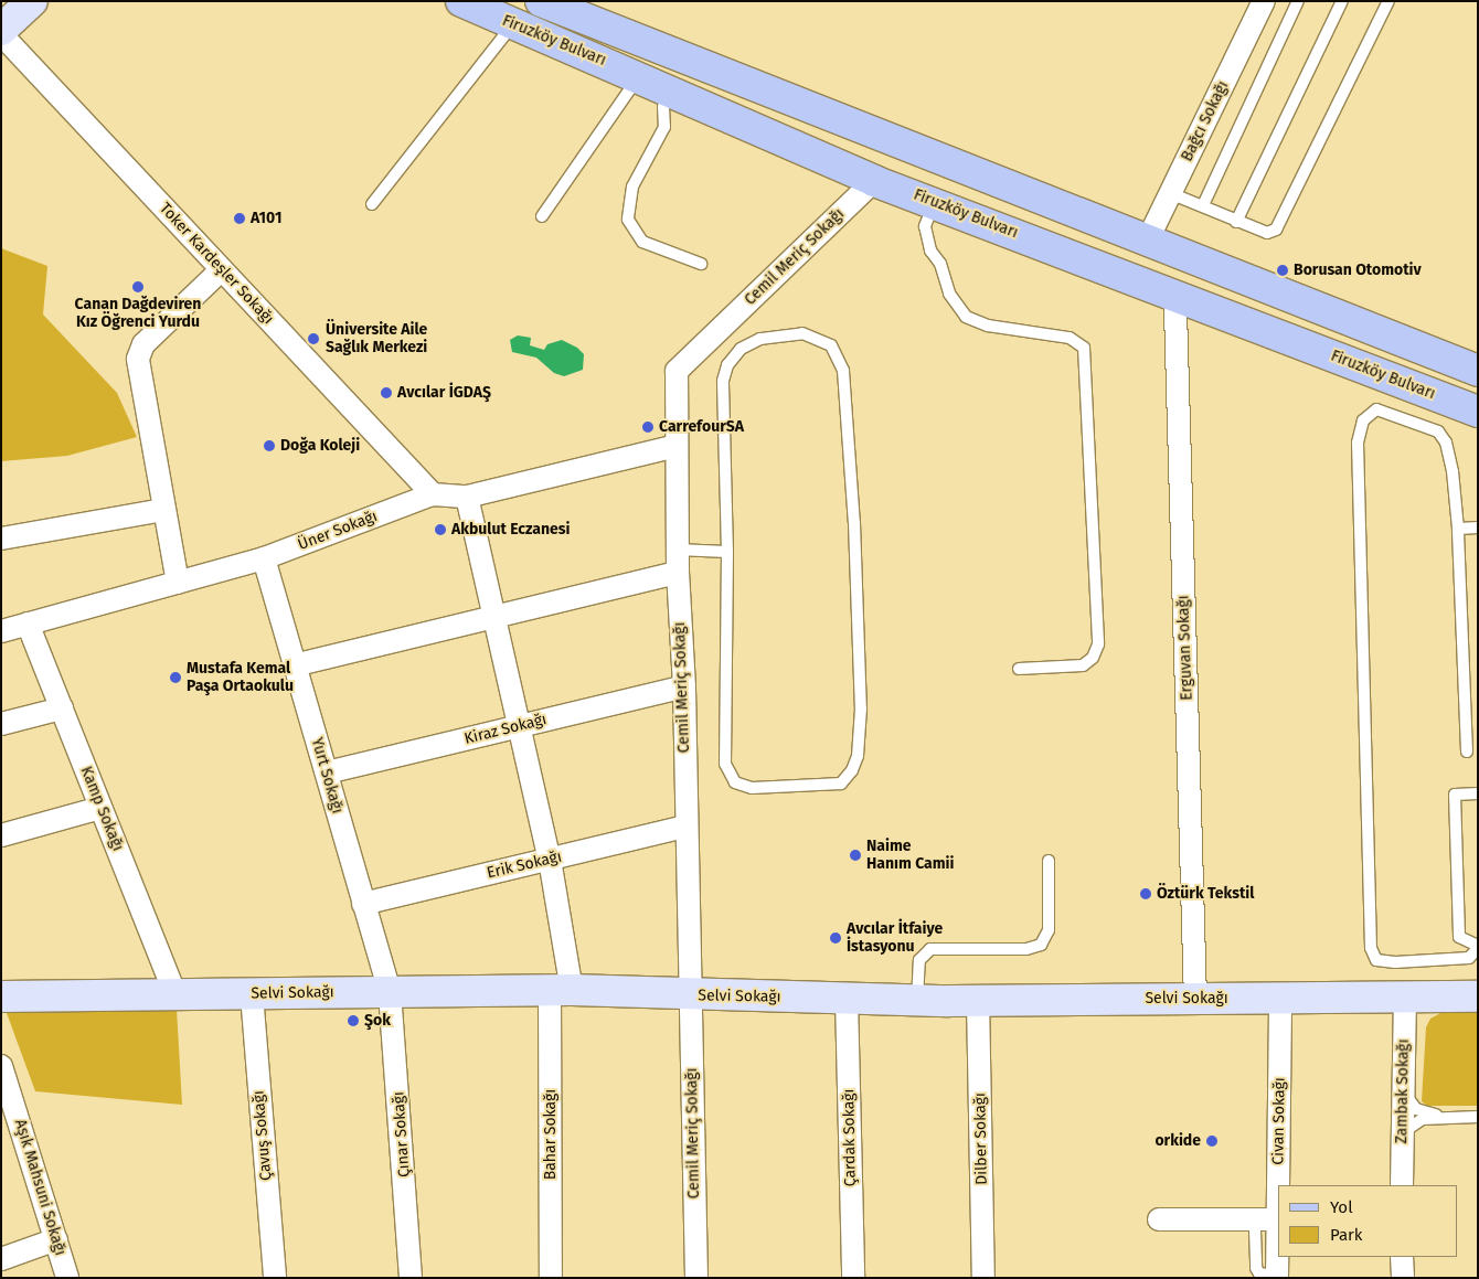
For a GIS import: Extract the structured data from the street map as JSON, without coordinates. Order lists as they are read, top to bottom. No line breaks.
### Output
{"streets":{"main road":["Firuzköy Bulvarı"],"street":["Bağcı Sokağı","Cemil Meriç Sokağı","Toker Kardeşler Sokağı","Üner Sokağı","Erguvan Sokağı","Kiraz Sokağı","Yurt Sokağı","Kamp Sokağı","Erik Sokağı","Selvi Sokağı","Zambak Sokağı","Civan Sokağı","Çınar Sokağı","Bahar Sokağı","Çavuş Sokağı","Çardak Sokağı","Dilber Sokağı","Aşık Mahsuni Sokağı"]},"crossings":[["Firuzköy Bulvarı","Bağcı Sokağı"],["Firuzköy Bulvarı","Cemil Meriç Sokağı"],["Firuzköy Bulvarı","Erguvan Sokağı"],["Cemil Meriç Sokağı","Üner Sokağı"],["Cemil Meriç Sokağı","Kiraz Sokağı"],["Cemil Meriç Sokağı","Erik Sokağı"],["Cemil Meriç Sokağı","Selvi Sokağı"],["Toker Kardeşler Sokağı","Üner Sokağı"],["Üner Sokağı","Yurt Sokağı"],["Üner Sokağı","Kamp Sokağı"],["Üner Sokağı","Bahar Sokağı"],["Erguvan Sokağı","Selvi Sokağı"],["Kiraz Sokağı","Yurt Sokağı"],["Kiraz Sokağı","Bahar Sokağı"],["Yurt Sokağı","Erik Sokağı"],["Yurt Sokağı","Selvi Sokağı"],["Yurt Sokağı","Çınar Sokağı"],["Kamp Sokağı","Selvi Sokağı"],["Erik Sokağı","Bahar Sokağı"],["Selvi Sokağı","Zambak Sokağı"],["Selvi Sokağı","Civan Sokağı"],["Selvi Sokağı","Çınar Sokağı"],["Selvi Sokağı","Bahar Sokağı"],["Selvi Sokağı","Çavuş Sokağı"],["Selvi Sokağı","Çardak Sokağı"],["Selvi Sokağı","Dilber Sokağı"]],"places":["A101","Borusan Otomotiv","Canan Dağdeviren Kız Öğrenci Yurdu","Üniversite Aile Sağlık Merkezi","Avcılar İGDAŞ","CarrefourSA","Doğa Koleji","Akbulut Eczanesi","Mustafa Kemal Paşa Ortaokulu","Naime Hanım Camii","Öztürk Tekstil","Avcılar İtfaiye İstasyonu","Şok","orkide"],"legend":["Yol","Park"]}
